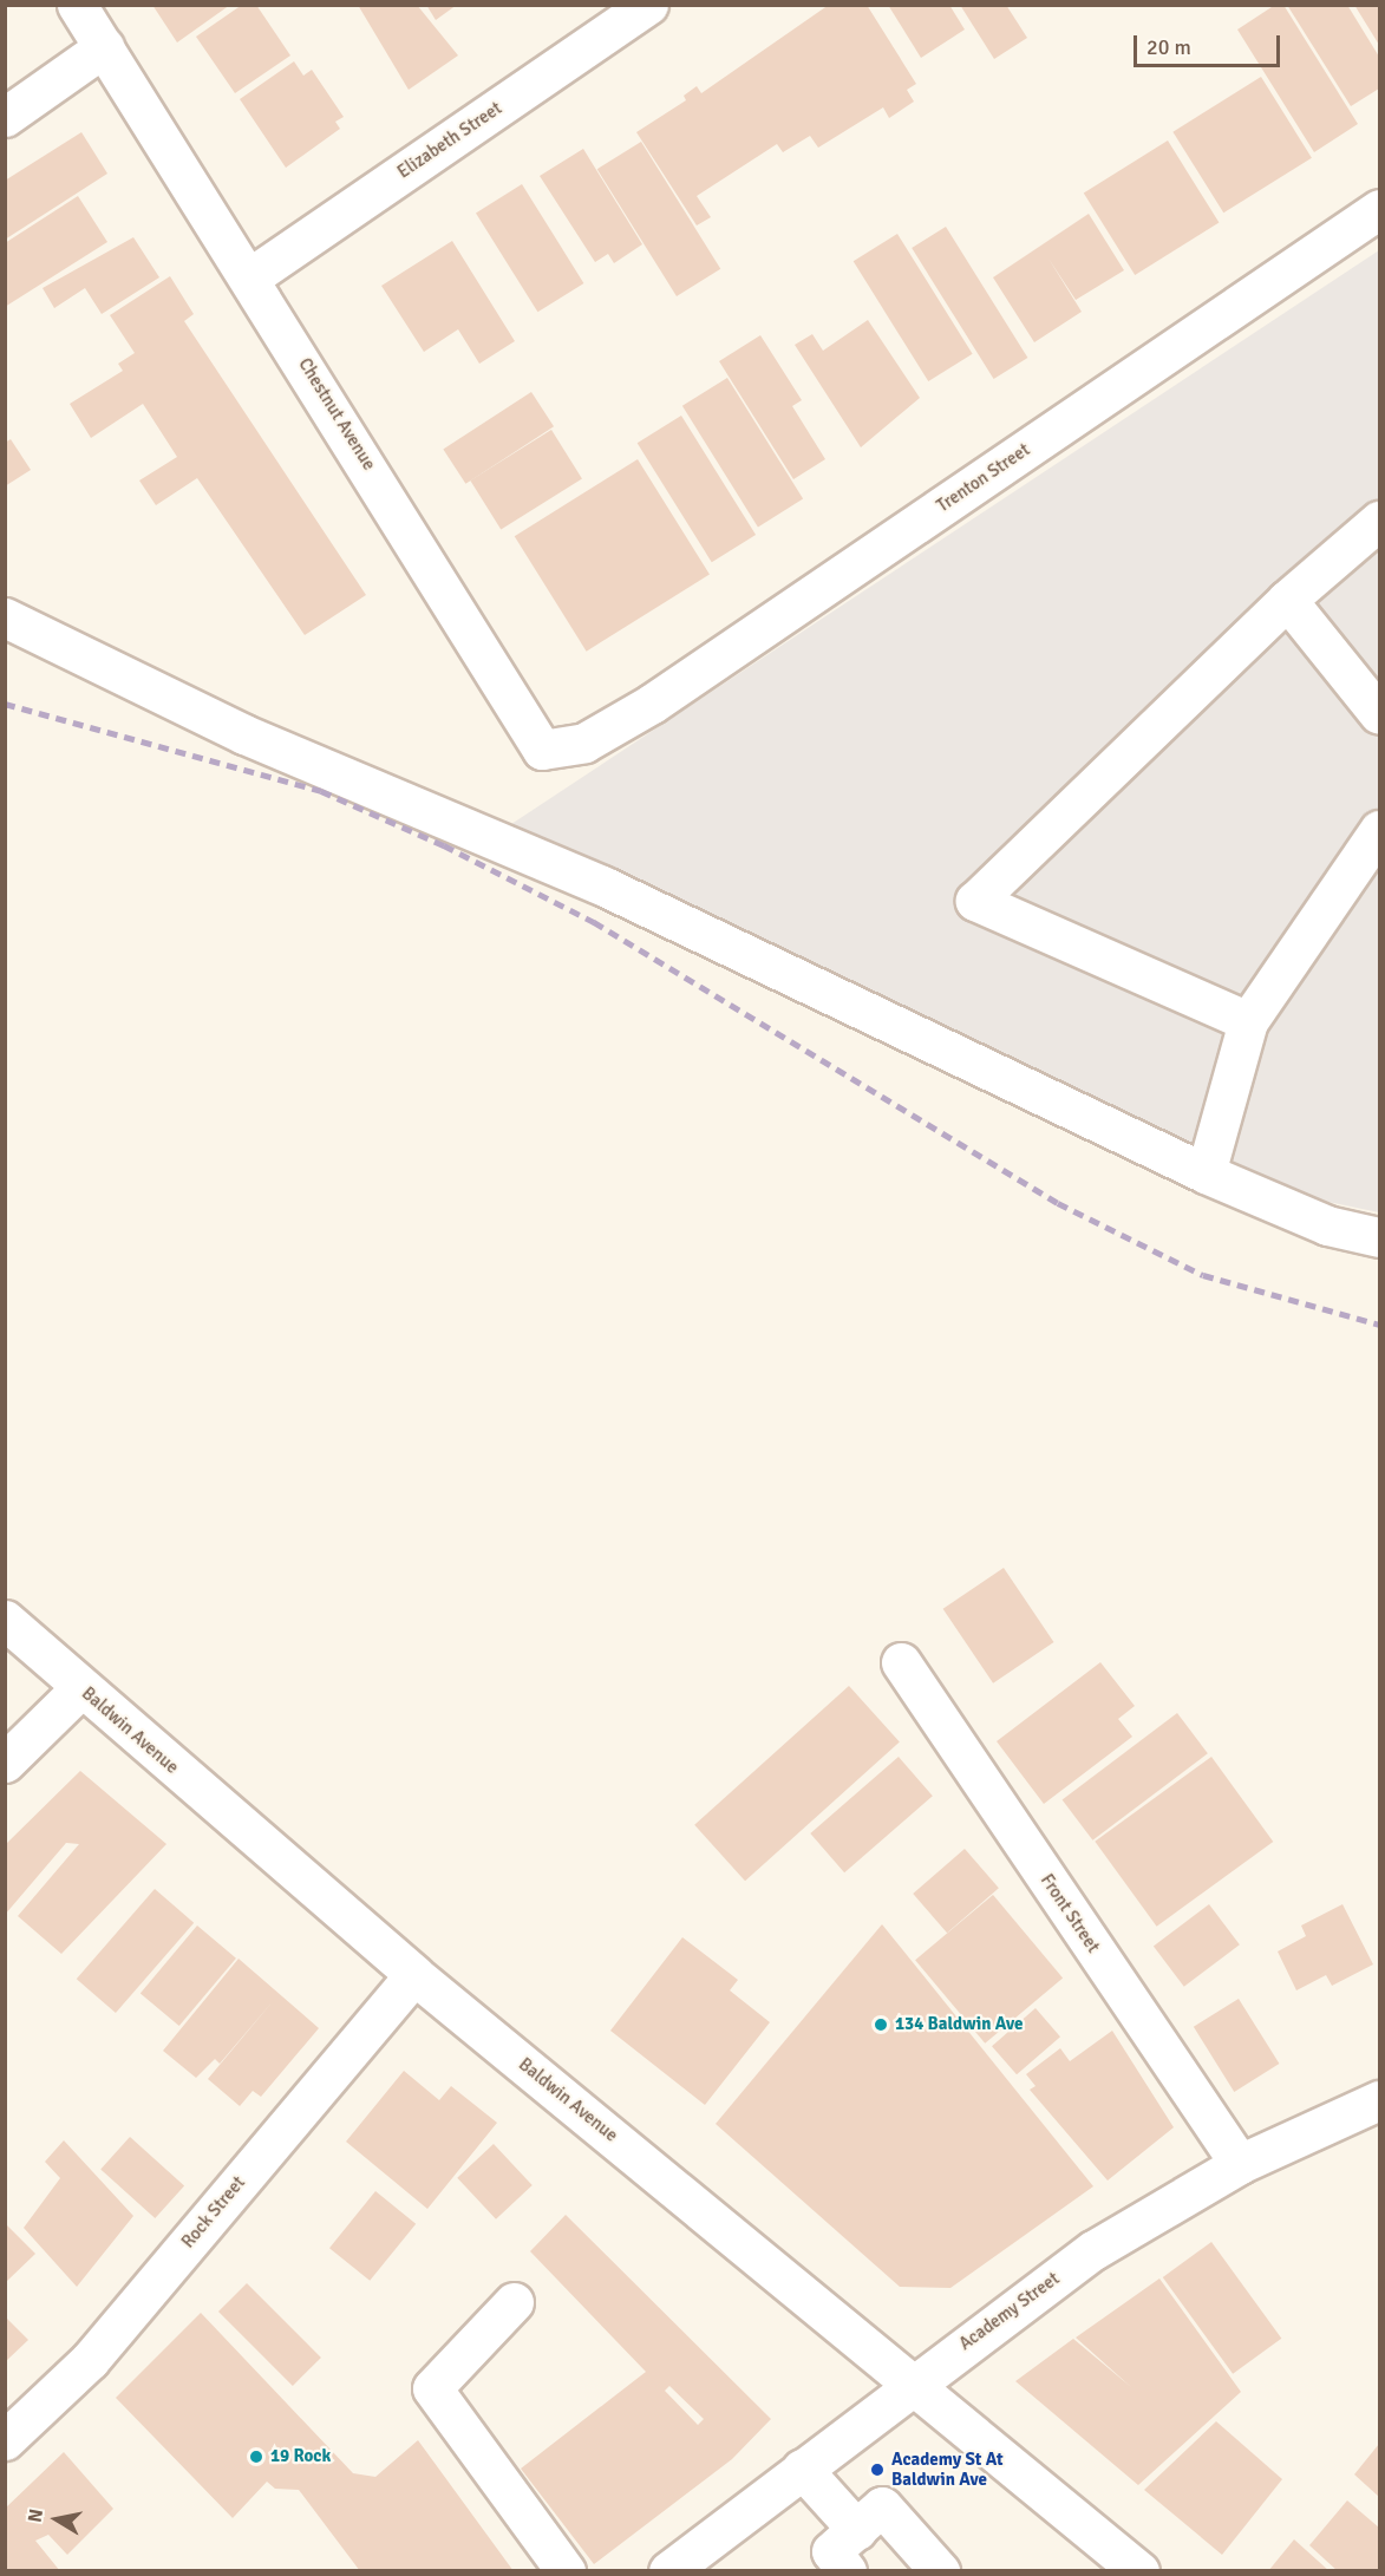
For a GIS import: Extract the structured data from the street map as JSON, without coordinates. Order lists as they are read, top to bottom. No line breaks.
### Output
{"streets":{"street":["Elizabeth Street","Chestnut Avenue","Trenton Street","Baldwin Avenue","Front Street","Rock Street","Academy Street"]},"crossings":[["Elizabeth Street","Chestnut Avenue"],["Chestnut Avenue","Trenton Street"],["Baldwin Avenue","Rock Street"],["Baldwin Avenue","Academy Street"],["Front Street","Academy Street"]],"places":["134 Baldwin Ave","19 Rock","Academy St At Baldwin Ave"],"scale_bar":"20 m","north":"left"}
